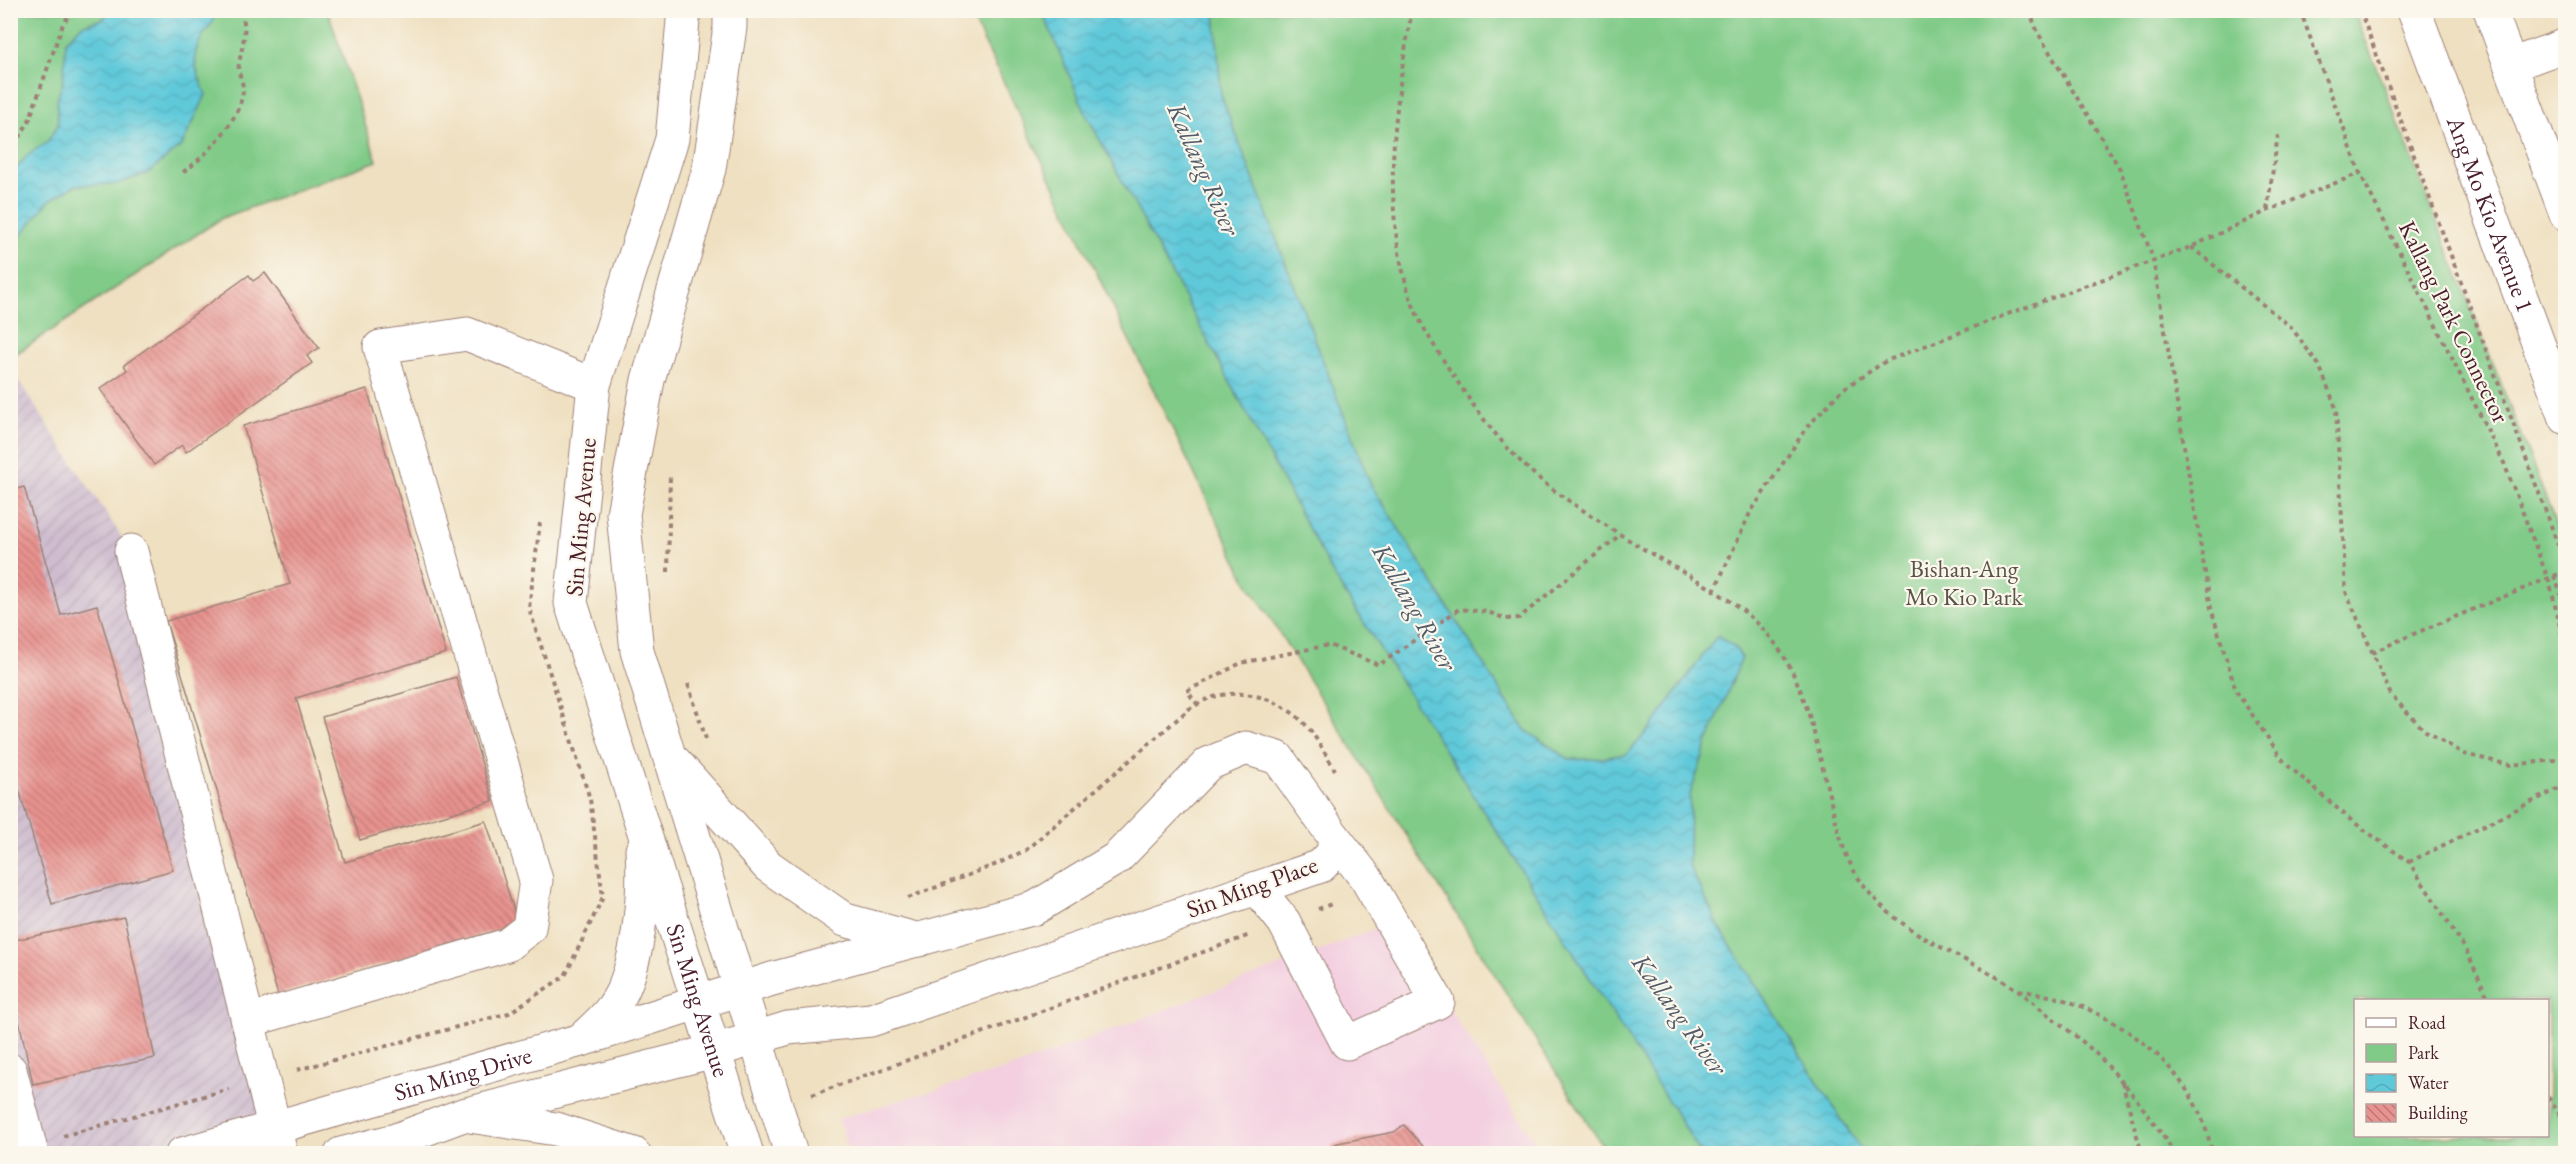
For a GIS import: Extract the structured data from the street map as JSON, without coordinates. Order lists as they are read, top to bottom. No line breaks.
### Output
{"streets":{"main road":["Ang Mo Kio Avenue 1","Sin Ming Avenue","Sin Ming Place","Sin Ming Drive"],"path":["Kallang Park Connector"]},"crossings":[["Sin Ming Avenue","Sin Ming Place"],["Sin Ming Avenue","Sin Ming Drive"],["Sin Ming Place","Sin Ming Drive"]],"water":["Kallang River"],"parks":["Bishan-Ang Mo Kio Park"],"legend":["Road","Park","Water","Building"]}
